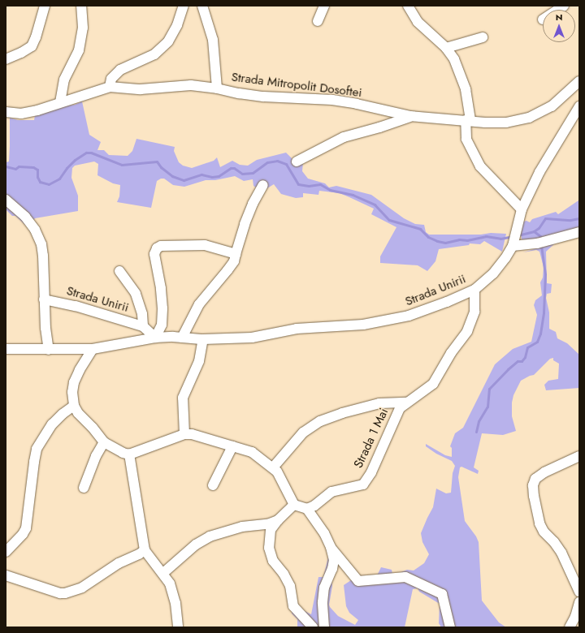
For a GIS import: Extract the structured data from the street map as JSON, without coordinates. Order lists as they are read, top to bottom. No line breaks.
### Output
{"streets":{"street":["Strada Mitropolit Dosoftei","Strada Unirii","Strada 1 Mai"]},"crossings":[["Strada Unirii","Strada 1 Mai"]],"north":"top"}
